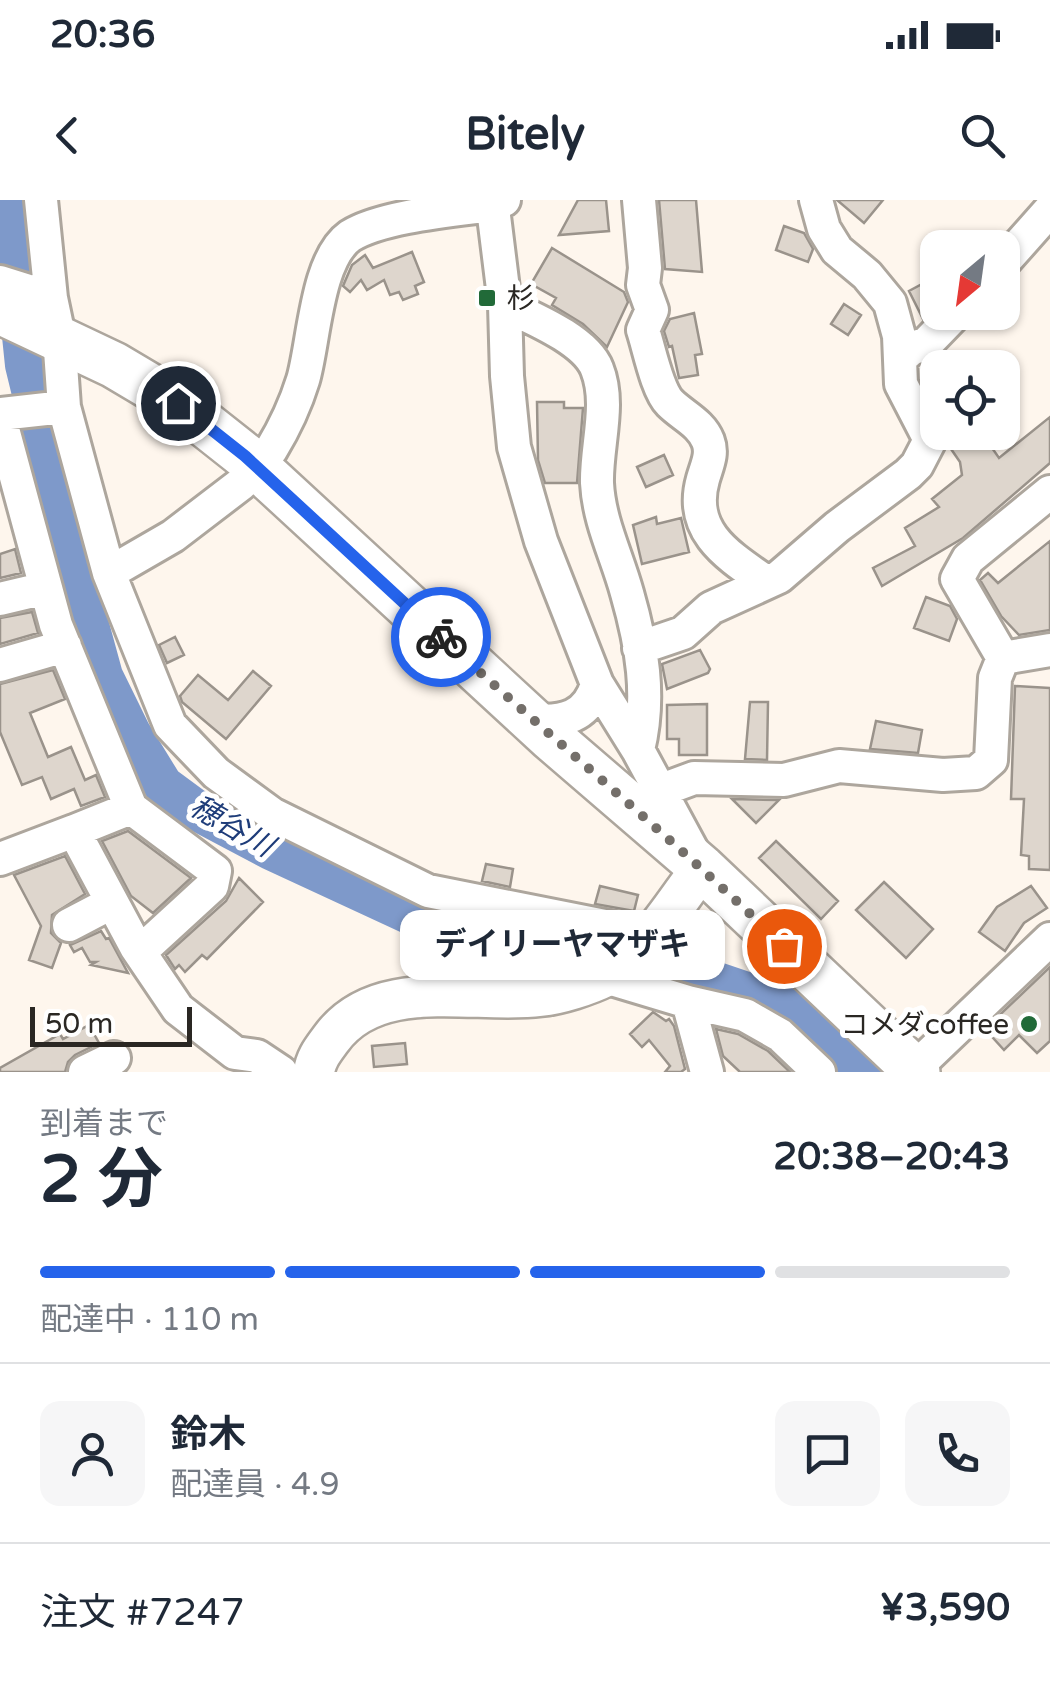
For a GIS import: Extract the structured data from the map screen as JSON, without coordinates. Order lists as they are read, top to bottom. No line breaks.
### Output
{"water":["穂谷川"],"places":{"transit":["杉"],"other":["デイリーヤマザキ","コメダcoffee"]},"scale_bar":"50 m","north":"bottom left","page":{"status":"20:36","header":"Bitely","bubble":"デイリーヤマザキ","scale":"50 m","heading":["2 分","到着まで","20:38–20:43"],"panel":["鈴木","配達員 · 4.9","注文 #7247","¥3,590"],"bar":"配達中 · 110 m"}}
